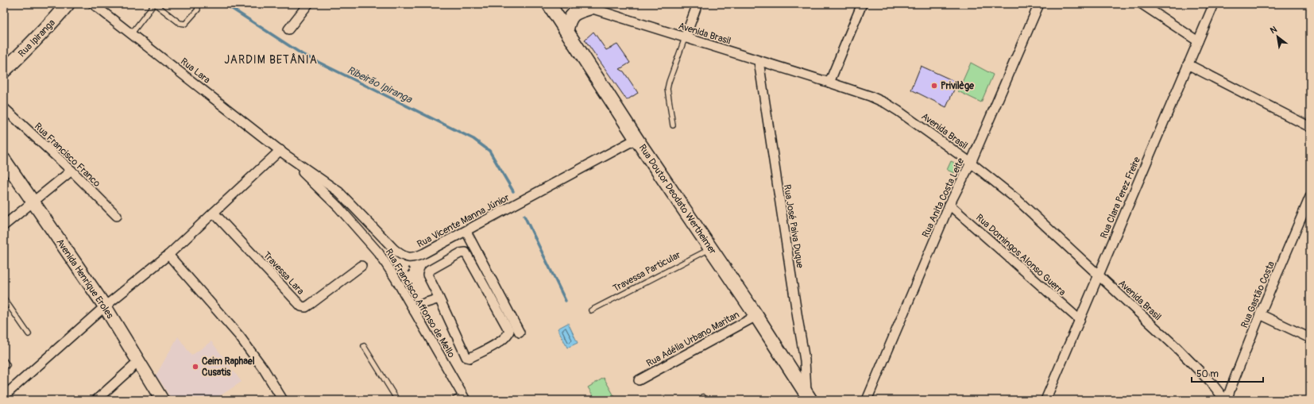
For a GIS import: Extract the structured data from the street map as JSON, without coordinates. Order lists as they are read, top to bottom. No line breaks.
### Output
{"streets":{"main road":["Rua Ipiranga","Rua Doutor Deodato Wertheimer","Avenida Henrique Eroles"],"street":["Avenida Brasil","Rua Lara","Rua Francisco Franco","Rua Anita Costa Leite","Rua Clara Perez Freire","Rua Vicente Manna Júnior","Rua José Paiva Duque","Rua Domingos Alonso Guerra","Travessa Lara","Rua Gastão Costa","Rua Francisco Affonso de Mello","Rua Adélia Urbano Maritan"],"lane":["Travessa Particular"]},"crossings":[["Avenida Brasil","Rua Anita Costa Leite"],["Avenida Brasil","Rua Clara Perez Freire"],["Avenida Brasil","Rua José Paiva Duque"],["Avenida Brasil","Rua Gastão Costa"],["Rua Lara","Rua Francisco Affonso de Mello"],["Rua Anita Costa Leite","Rua Domingos Alonso Guerra"],["Rua Clara Perez Freire","Rua Domingos Alonso Guerra"],["Rua Doutor Deodato Wertheimer","Rua Vicente Manna Júnior"],["Rua Doutor Deodato Wertheimer","Rua José Paiva Duque"],["Rua Doutor Deodato Wertheimer","Travessa Particular"],["Rua Doutor Deodato Wertheimer","Rua Adélia Urbano Maritan"]],"districts":["JARDIM BETÂNIA"],"water":["Ribeirão Ipiranga"],"places":["Privilège","Ceim Raphael Cusatis"],"scale_bar":"50 m","north":"top left"}
